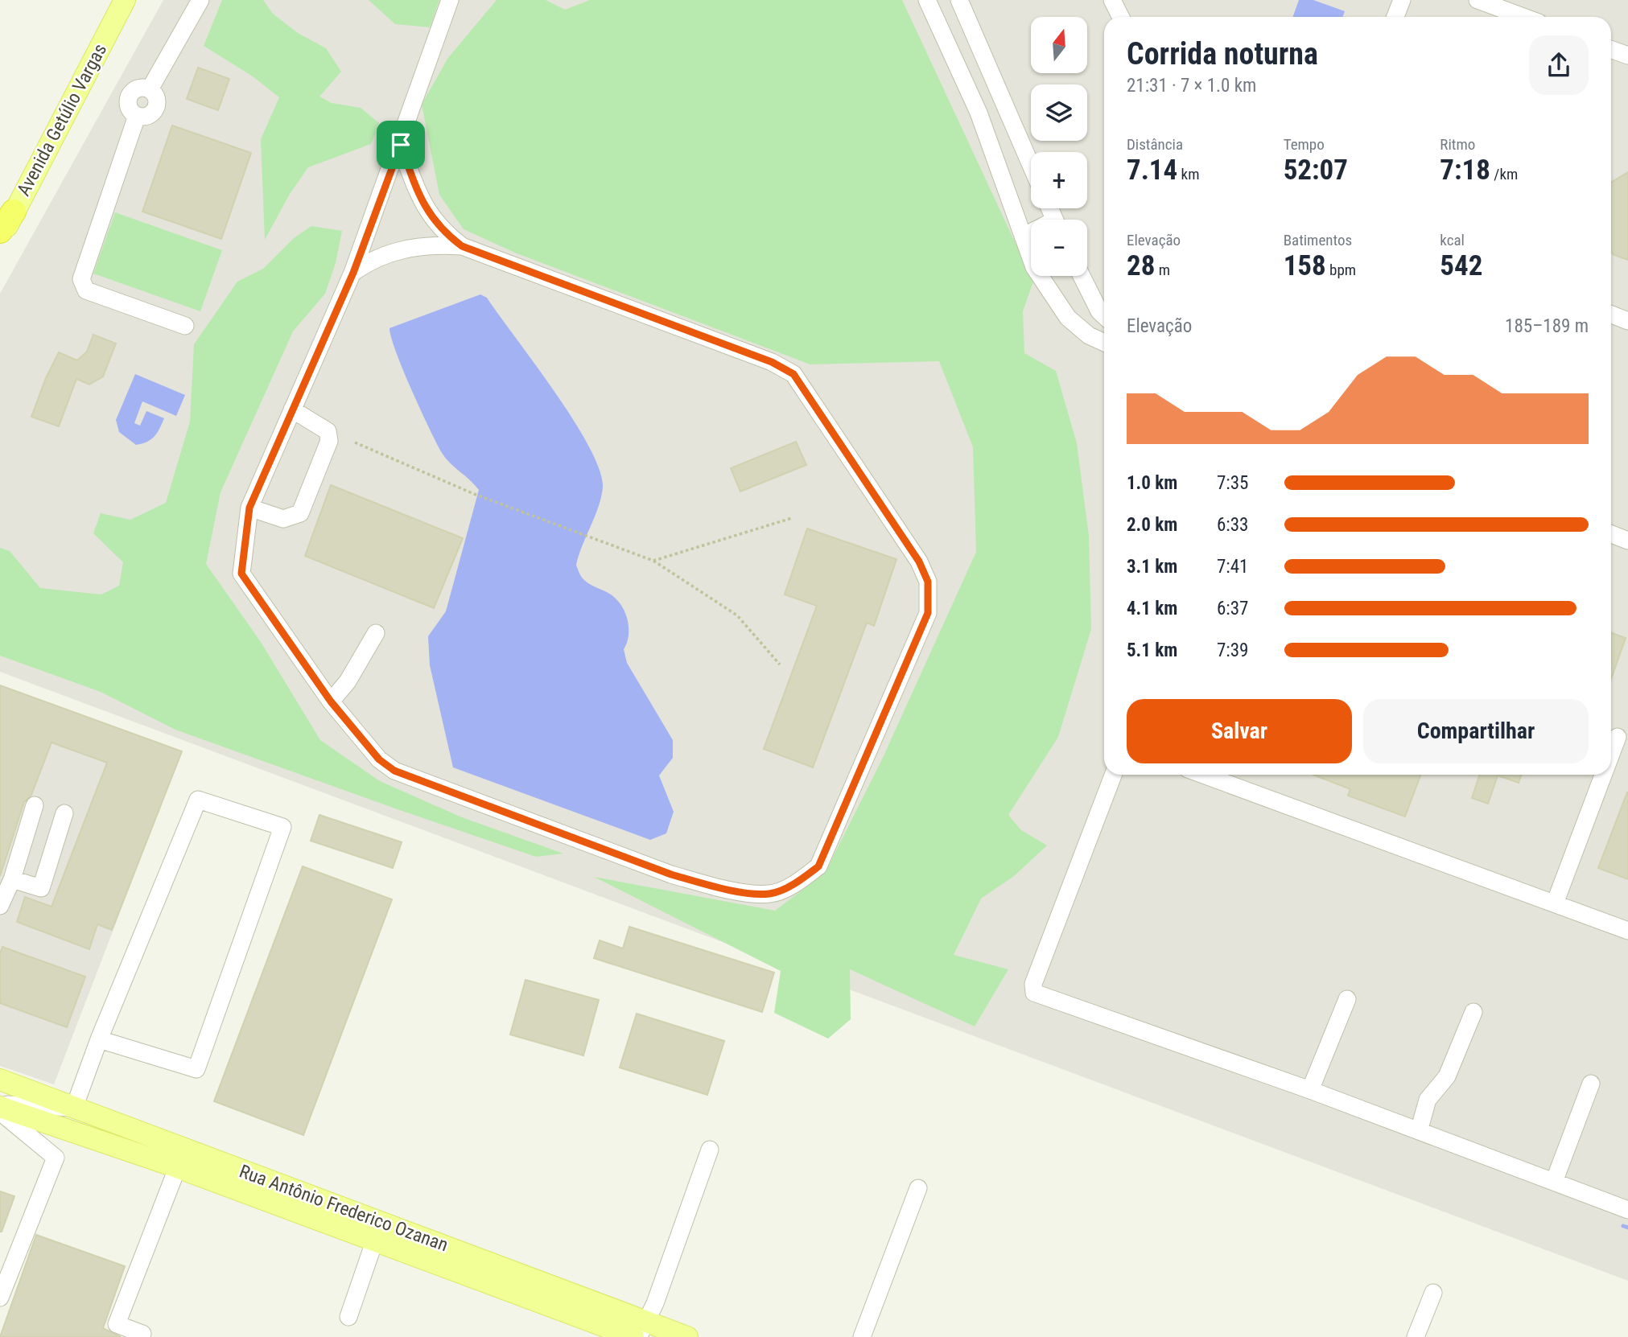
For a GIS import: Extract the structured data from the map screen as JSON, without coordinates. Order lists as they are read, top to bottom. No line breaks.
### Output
{"streets":{"main road":["Avenida Getúlio Vargas","Rua Antônio Frederico Ozanan"]},"north":"top","page":{"map_buttons":["+","−"],"heading":["Corrida noturna","21:31 · 7 × 1.0 km"],"stats":[["Distância","7.14 km"],["Tempo","52:07"],["Ritmo","7:18 /km"],["Elevação","28 m"],["Batimentos","158 bpm"],["kcal","542"]],"chart":["Elevação","185–189 m"],"list":[{"name":"1.0 km","note":"7:35"},{"name":"2.0 km","note":"6:33"},{"name":"3.1 km","note":"7:41"},{"name":"4.1 km","note":"6:37"},{"name":"5.1 km","note":"7:39"}],"buttons":["Salvar","Compartilhar"]}}
